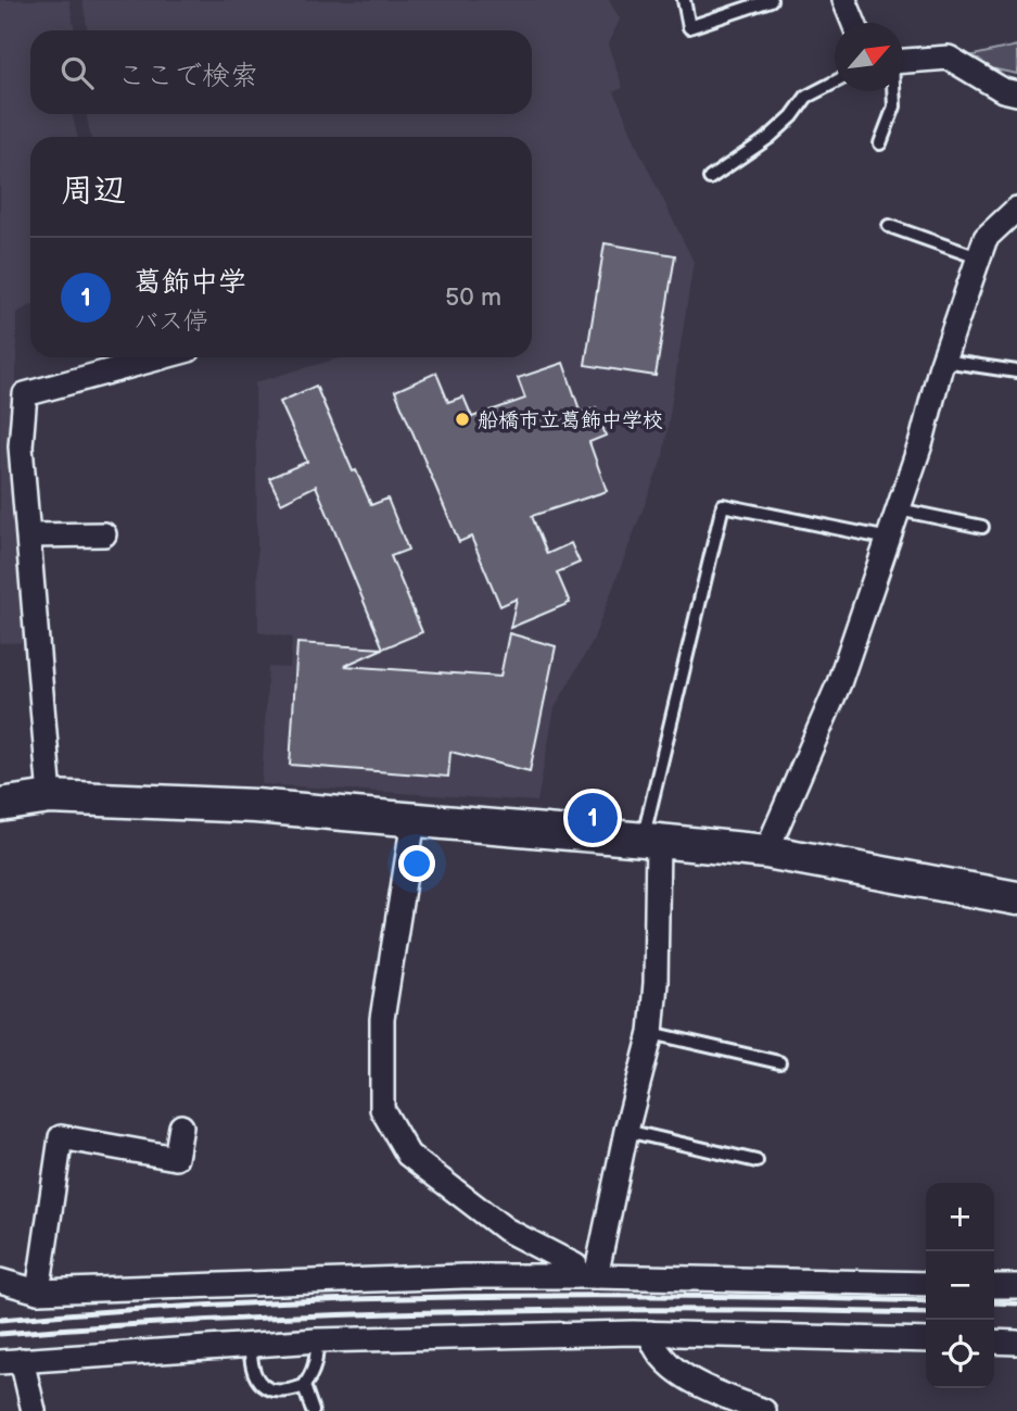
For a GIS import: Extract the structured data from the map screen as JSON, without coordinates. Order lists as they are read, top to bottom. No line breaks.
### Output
{"places":["船橋市立葛飾中学校"],"north":"top right","page":{"search":"ここで検索","heading":"周辺","list":[{"mark":"1","name":"葛飾中学","note":"バス停","value":"50 m"}],"pins":"1","map_buttons":["+","−"]}}
